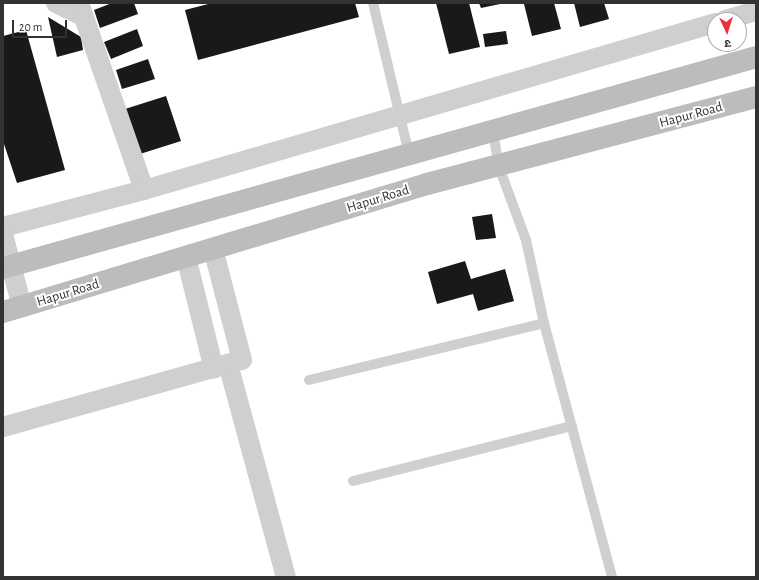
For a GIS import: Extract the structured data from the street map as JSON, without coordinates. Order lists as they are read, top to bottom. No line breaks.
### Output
{"streets":{"main road":["Hapur Road"]},"scale_bar":"20 m","north":"bottom"}
